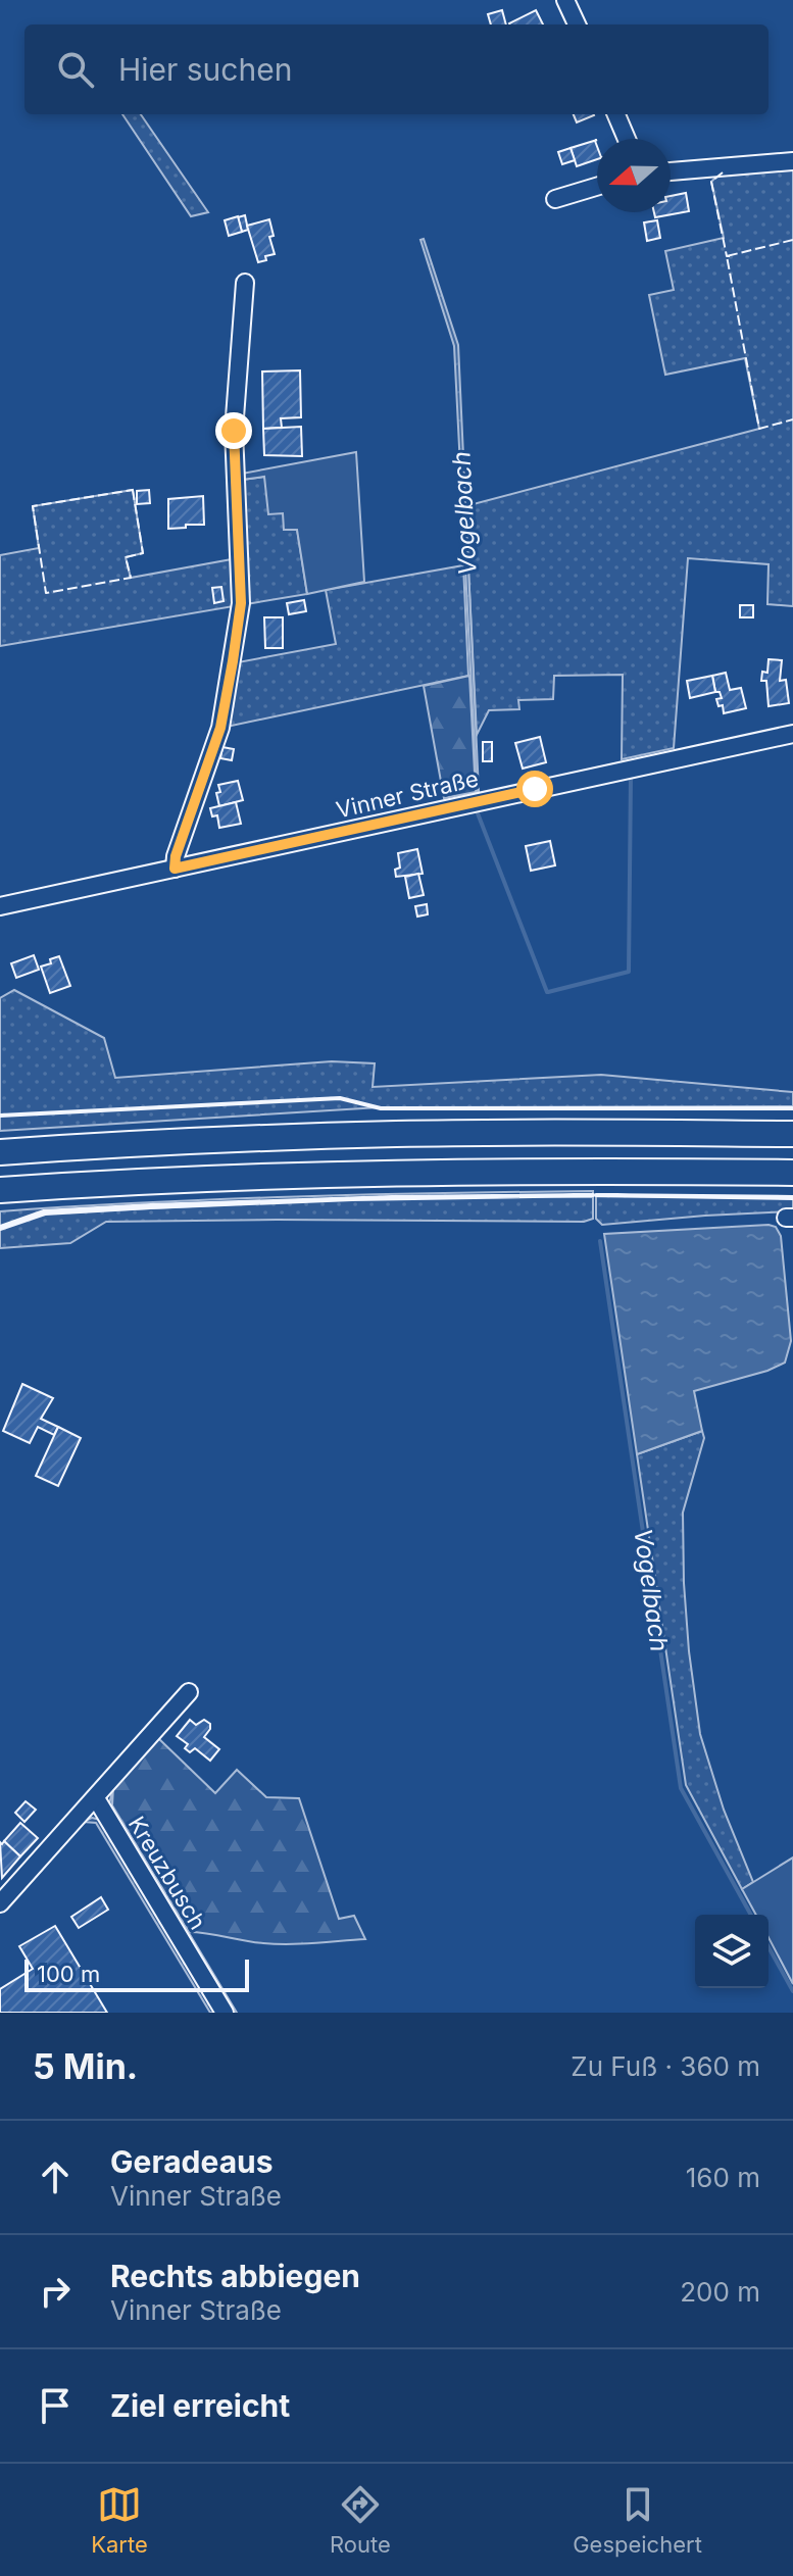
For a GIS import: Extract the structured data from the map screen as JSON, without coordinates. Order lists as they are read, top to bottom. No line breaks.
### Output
{"streets":{"street":["Vinner Straße","Kreuzbusch"]},"water":["Vogelbach"],"scale_bar":"100 m","north":"left","page":{"search":"Hier suchen","scale":"100 m","heading":["5 Min.","Zu Fuß · 360 m"],"list":[["Geradeaus","Vinner Straße","160 m"],["Rechts abbiegen","Vinner Straße","200 m"],"Ziel erreicht"],"nav":["Karte","Route","Gespeichert"]}}
